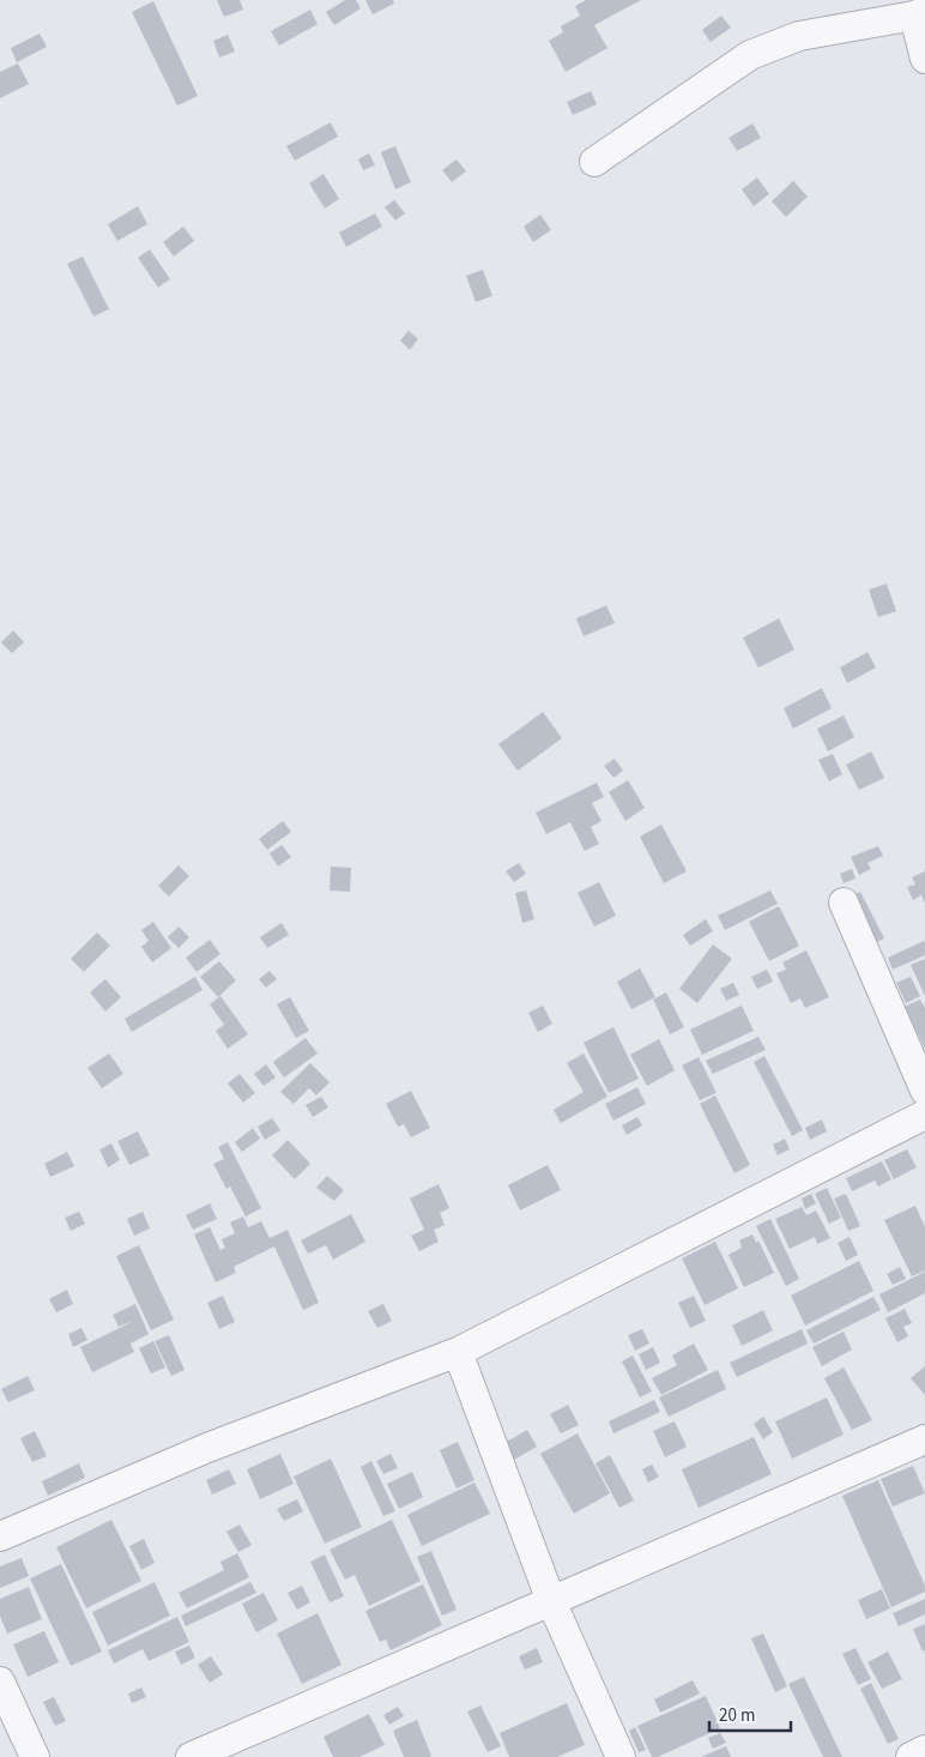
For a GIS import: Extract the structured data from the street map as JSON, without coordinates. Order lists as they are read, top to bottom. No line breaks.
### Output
{"scale_bar":"20 m"}
